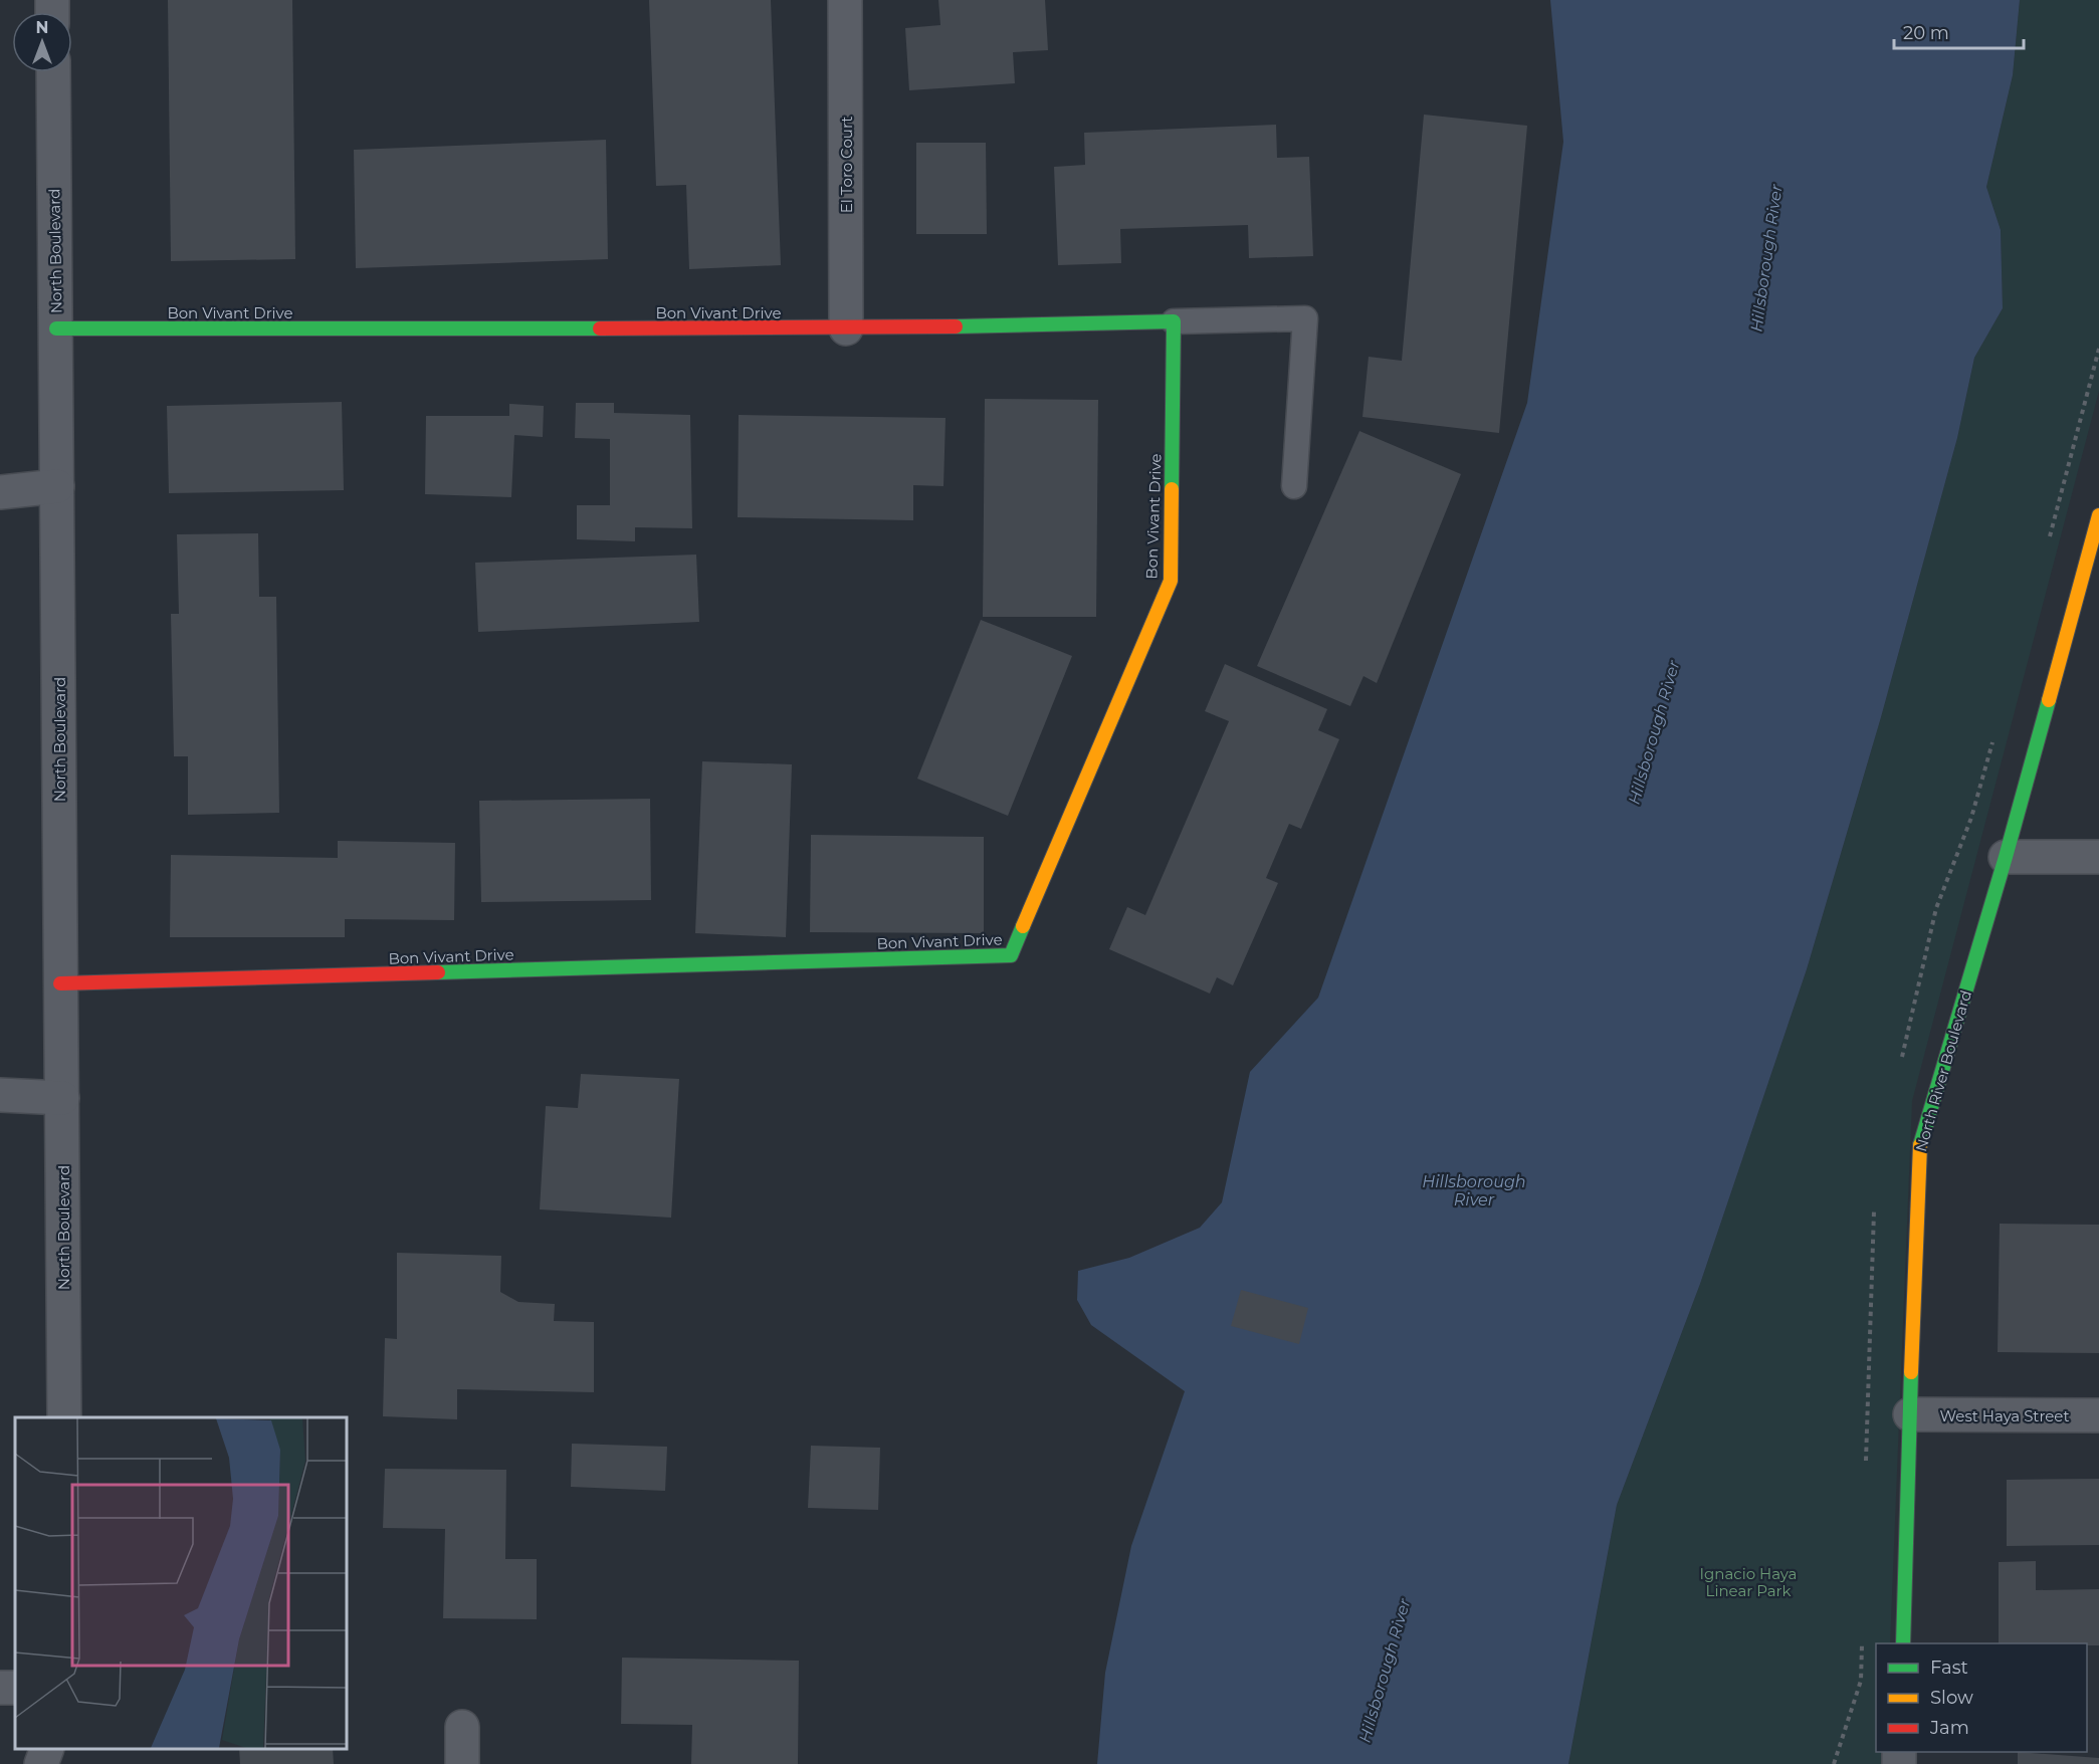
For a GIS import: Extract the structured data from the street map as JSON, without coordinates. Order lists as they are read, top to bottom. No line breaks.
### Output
{"streets":{"street":["El Toro Court","North Boulevard","Bon Vivant Drive","North River Boulevard","West Haya Street"]},"crossings":[["El Toro Court","Bon Vivant Drive"],["North Boulevard","Bon Vivant Drive"],["North River Boulevard","West Haya Street"]],"water":["Hillsborough River"],"parks":["Ignacio Haya Linear Park"],"legend":["Fast","Slow","Jam"],"scale_bar":"20 m","north":"top"}
